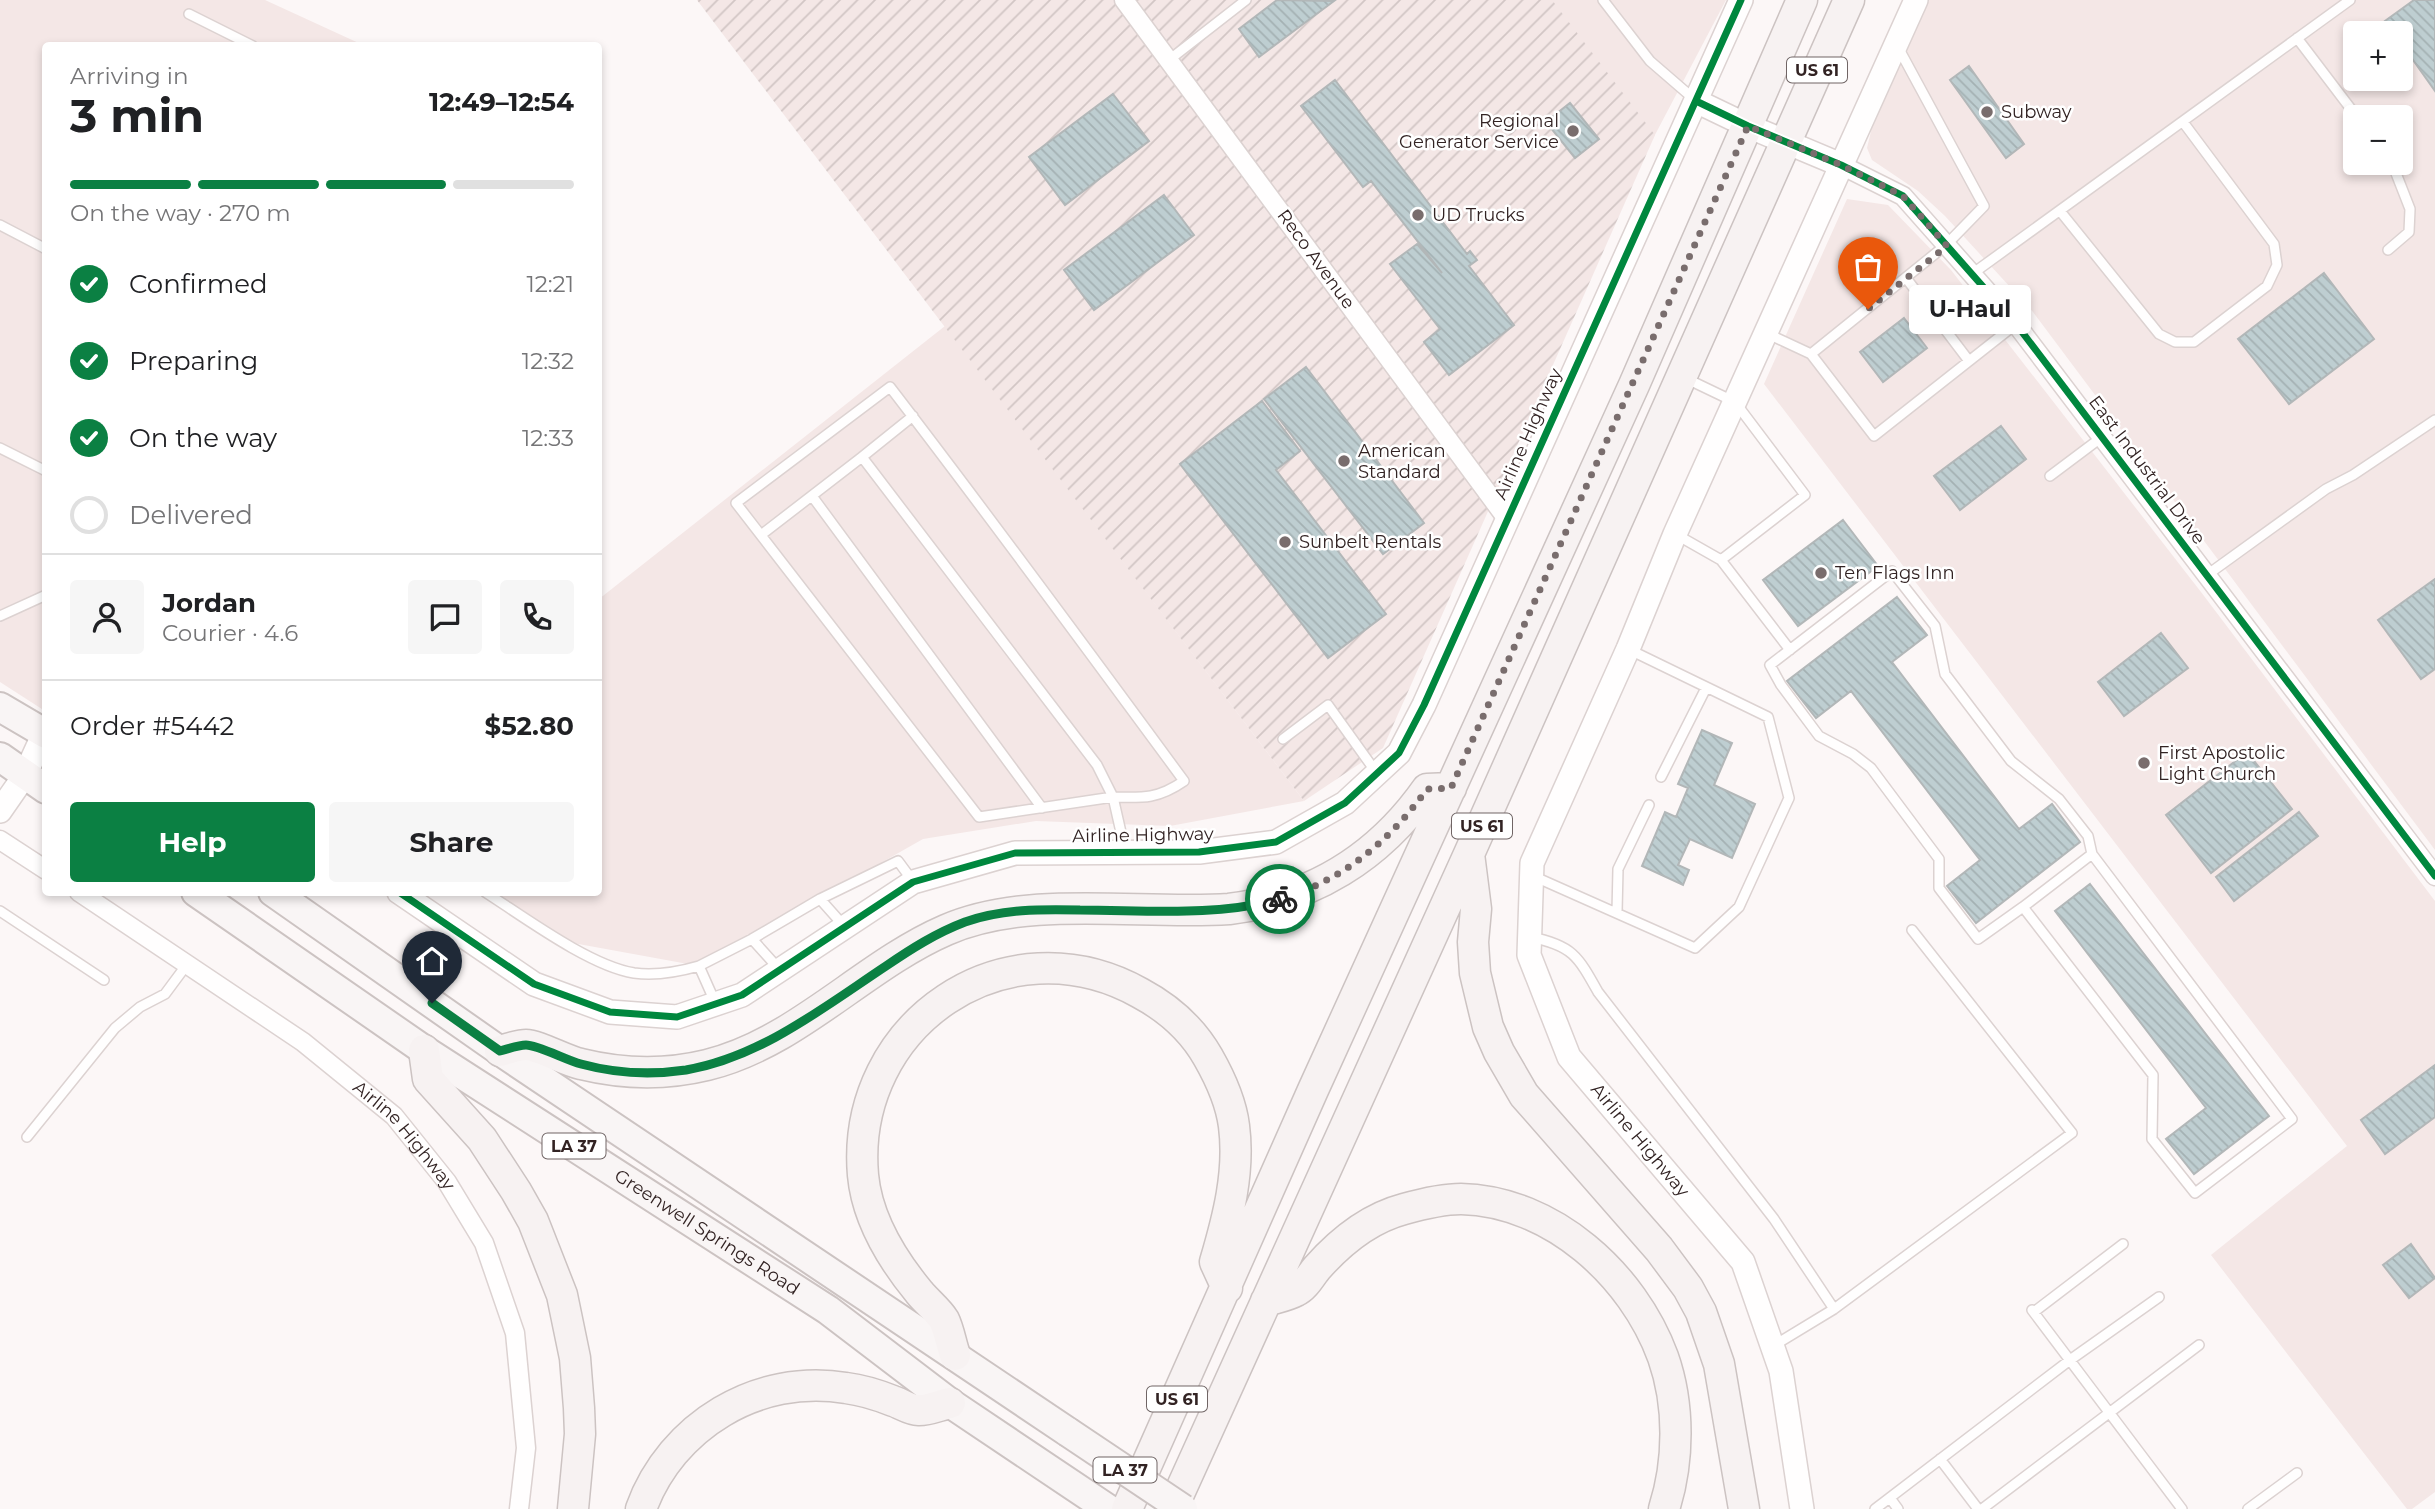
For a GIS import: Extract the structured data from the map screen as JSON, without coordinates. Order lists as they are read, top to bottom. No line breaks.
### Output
{"streets":{"highway":["US 61"],"main road":["LA 37","Greenwell Springs Road"],"street":["Reco Avenue","Airline Highway","East Industrial Drive"]},"crossings":[["US 61","East Industrial Drive"],["Reco Avenue","Airline Highway"],["Airline Highway","East Industrial Drive"]],"places":["Subway","Regional Generator Service","UD Trucks","U-Haul","American Standard","Sunbelt Rentals","Ten Flags Inn","First Apostolic Light Church"],"page":{"map_buttons":["+","−"],"heading":["3 min","Arriving in","12:49–12:54"],"panel":["Jordan","Courier · 4.6","Order #5442","$52.80"],"bar":"On the way · 270 m","list":[["Confirmed","12:21"],["Preparing","12:32"],["On the way","12:33"],"Delivered"],"bubble":"U-Haul","buttons":["Help","Share"]}}
